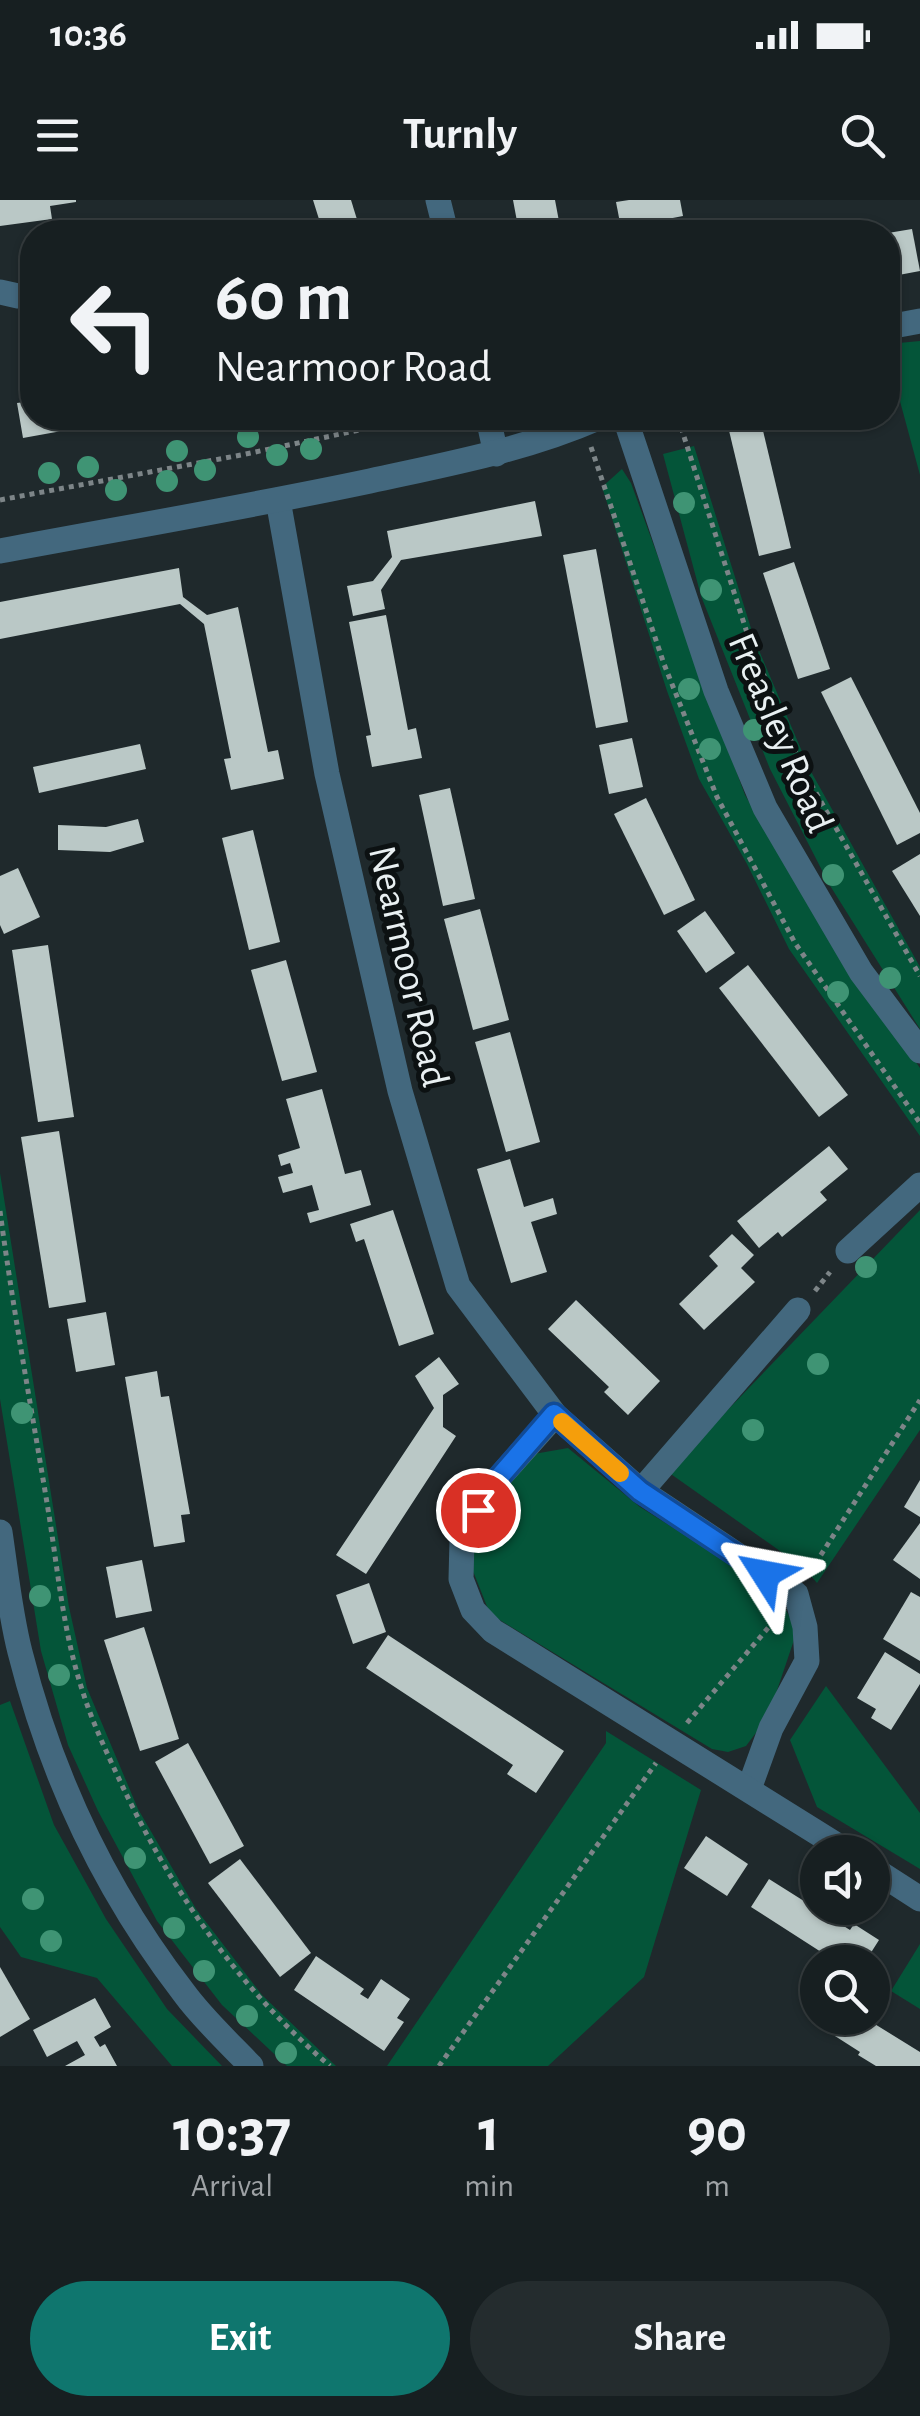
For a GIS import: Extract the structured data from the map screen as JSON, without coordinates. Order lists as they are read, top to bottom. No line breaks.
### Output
{"streets":{"street":["Freasley Road","Nearmoor Road"]},"page":{"status":"10:36","header":"Turnly","turn":["60 m","Nearmoor Road"],"eta":["10:37","Arrival","1","min","90","m"],"buttons":["Exit","Share"]}}
